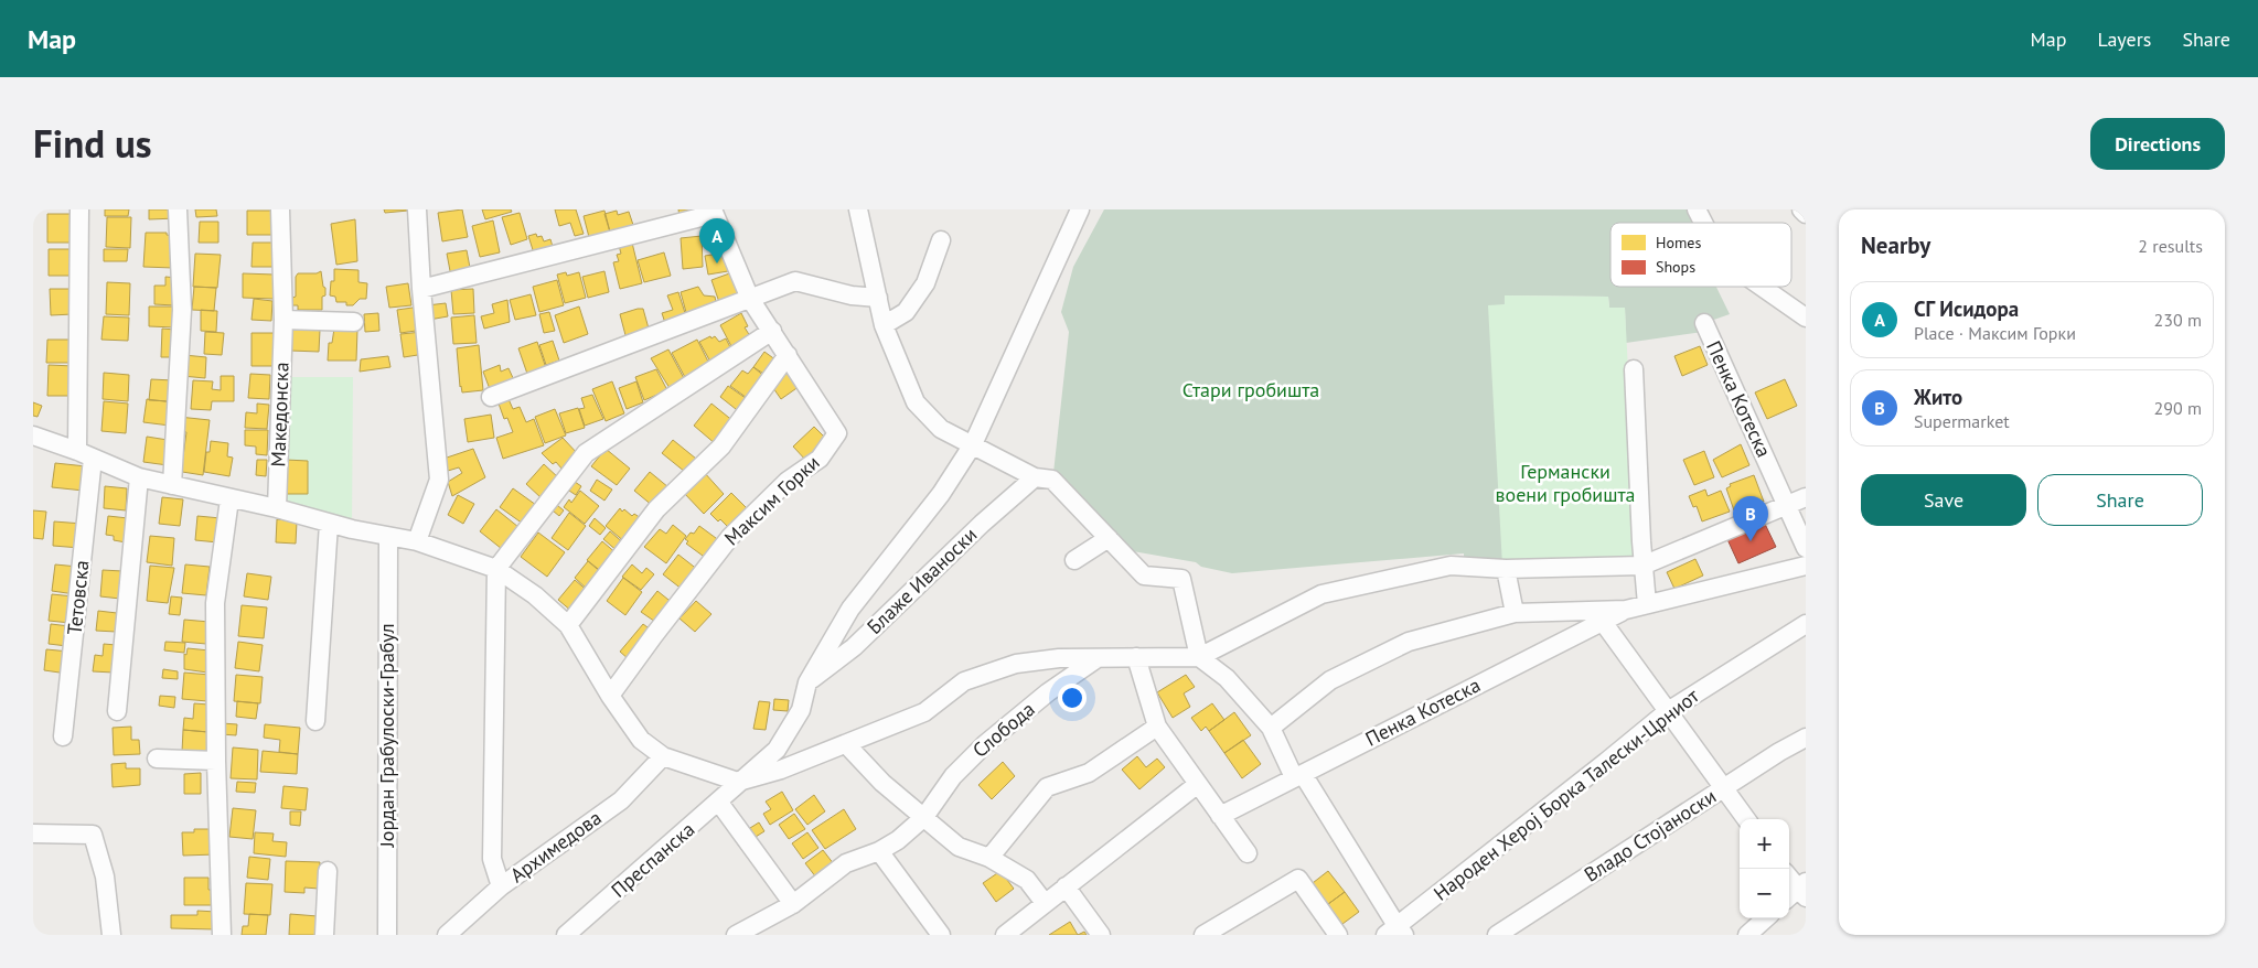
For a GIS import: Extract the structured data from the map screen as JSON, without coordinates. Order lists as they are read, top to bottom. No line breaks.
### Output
{"streets":{"street":["Пенка Котеска","Македонска","Максим Горки","Блаже Иваноски","Тетовска","Слобода","Јордан Грабулоски-Грабул","Народен Херој Борка Талески-Црниот","Владо Стојаноски","Архимедова","Преспанска"]},"crossings":[["Блаже Иваноски","Преспанска"]],"parks":["Стари гробишта","Германски воени гробишта"],"legend":["Homes","Shops"],"page":{"header":"Map","nav":["Map","Layers","Share"],"title":"Find us","buttons":["Directions",["Save","Share"]],"heading":["Nearby","2 results"],"pins":["A","B"],"list":[{"mark":"A","name":"СГ Исидора","note":"Place · Максим Горки","value":"230 m"},{"mark":"B","name":"Жито","note":"Supermarket","value":"290 m"}],"map_buttons":["+","−"]}}
